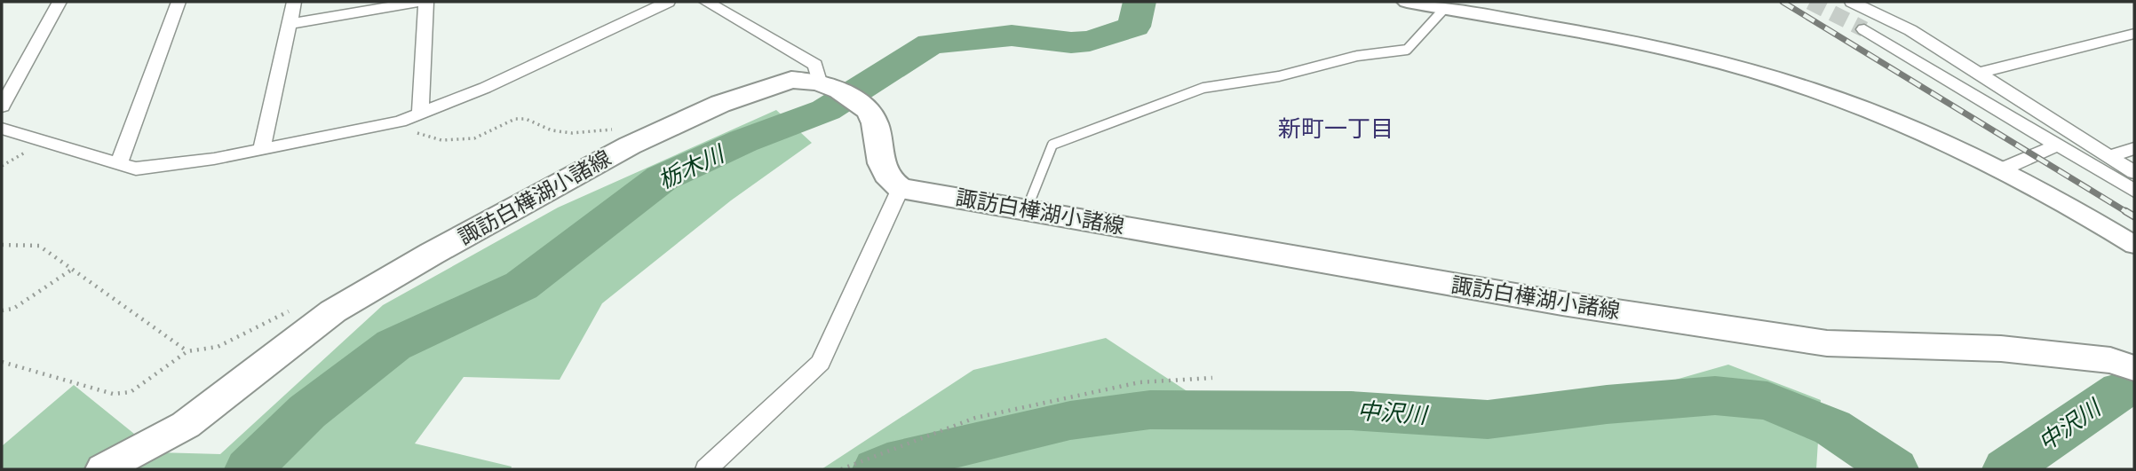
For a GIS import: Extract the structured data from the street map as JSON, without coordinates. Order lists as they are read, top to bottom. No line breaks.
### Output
{"streets":{"main road":["諏訪白樺湖小諸線"]},"districts":["新町一丁目"],"water":["栃木川","中沢川"]}
